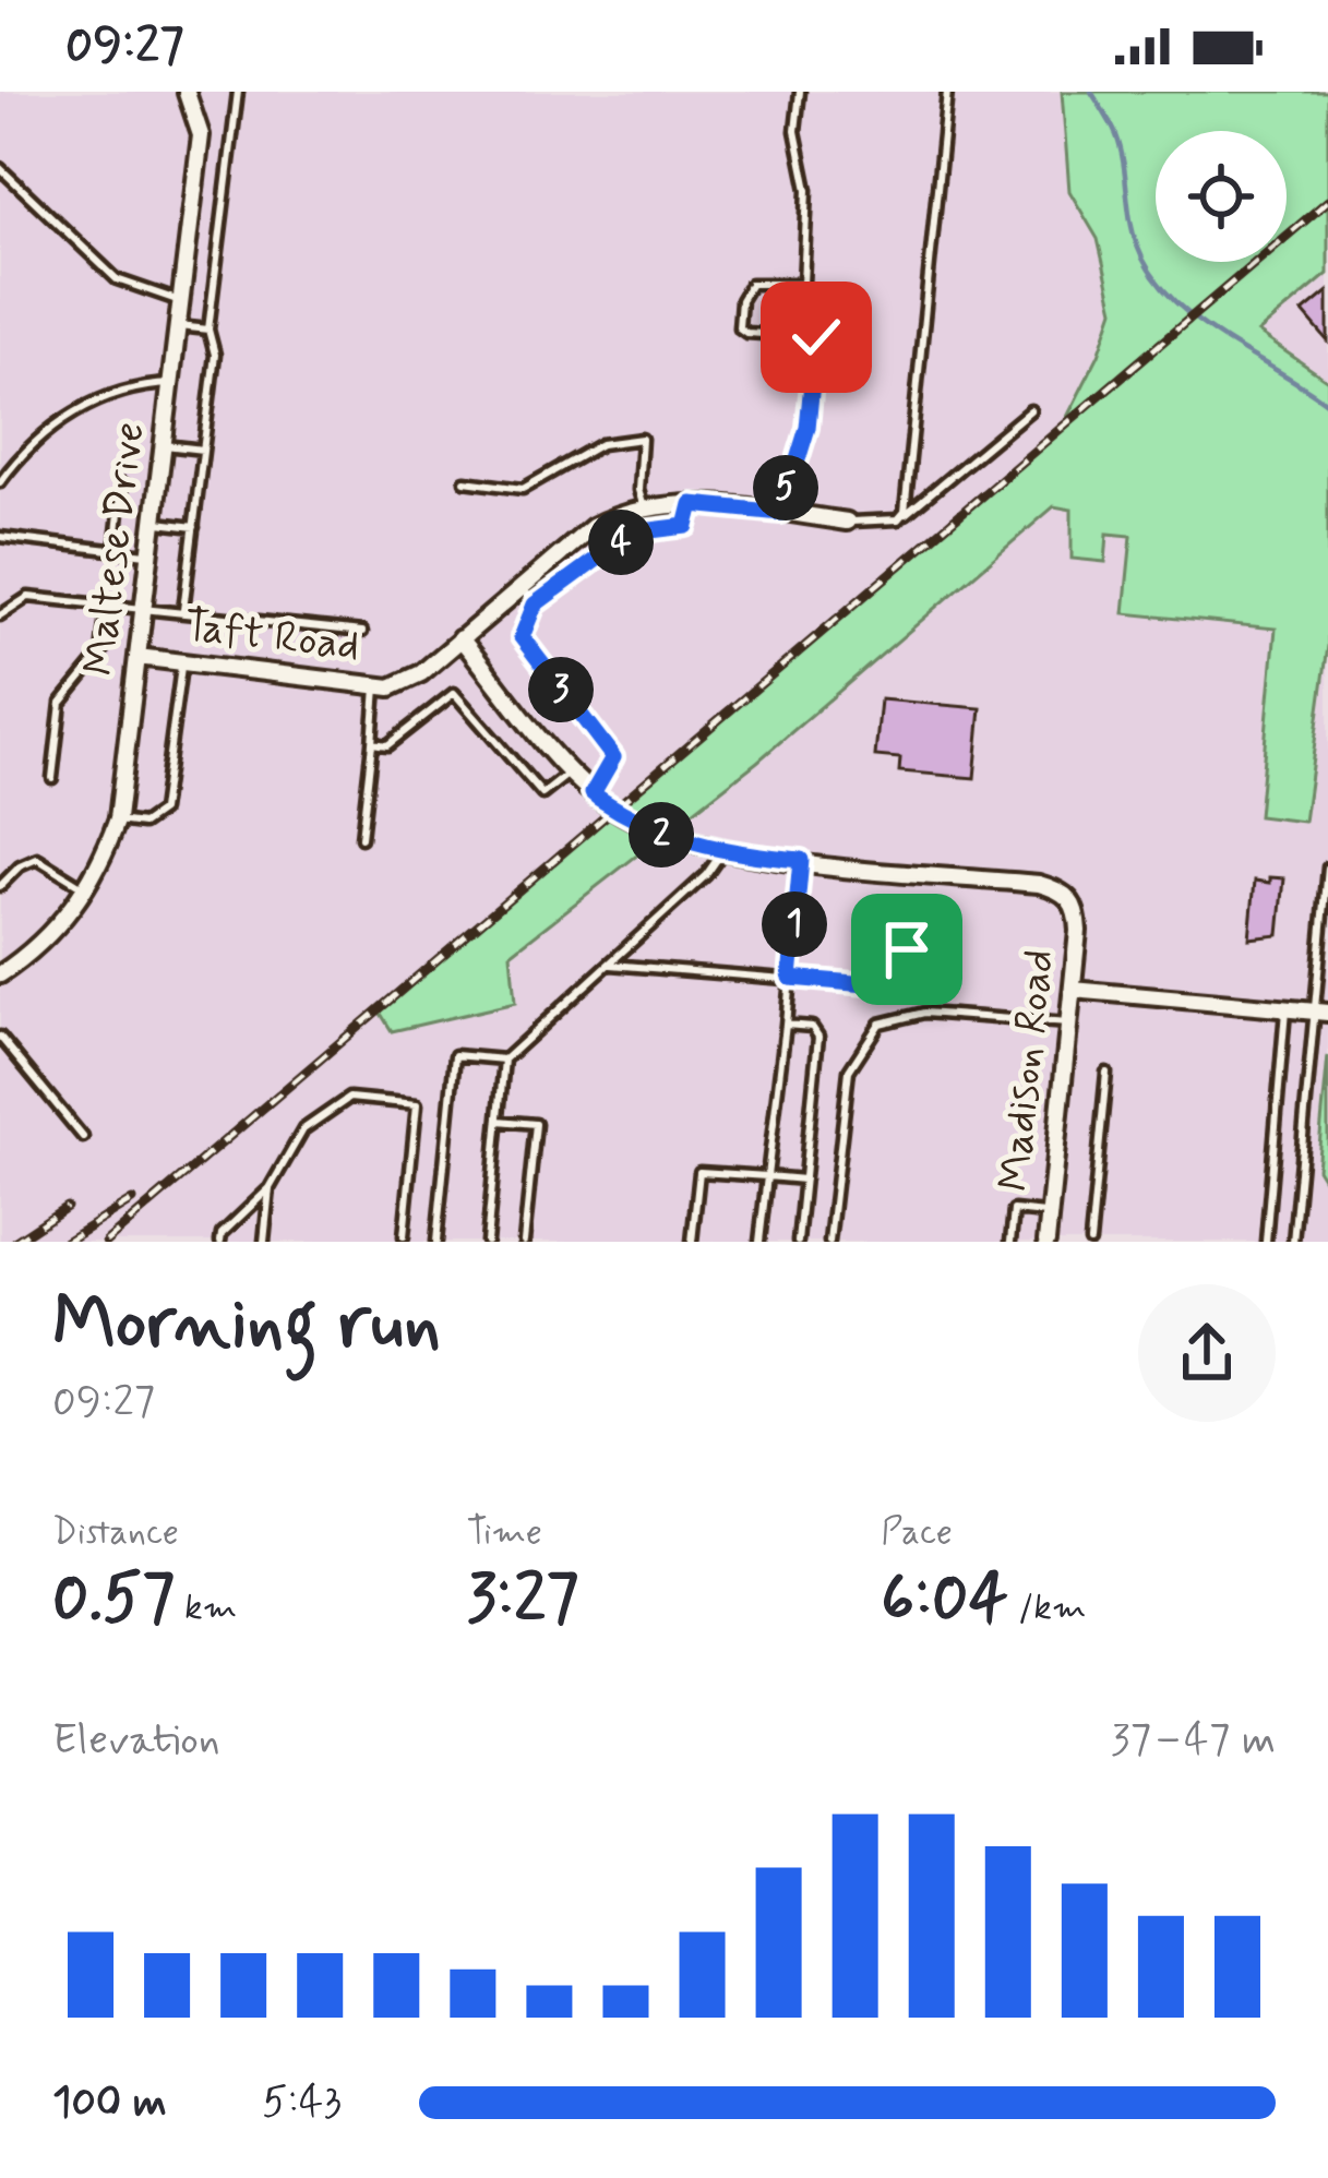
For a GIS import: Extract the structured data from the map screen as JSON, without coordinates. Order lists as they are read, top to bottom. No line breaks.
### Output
{"streets":{"street":["Maltese Drive","Taft Road","Madison Road"]},"crossings":[["Maltese Drive","Taft Road"]],"page":{"status":"09:27","pins":["5","4","3","2","1"],"heading":["Morning run","09:27"],"stats":[["Distance","0.57 km"],["Time","3:27"],["Pace","6:04 /km"]],"chart":["Elevation","37–47 m"],"list":[{"name":"100 m","note":"5:43"}]}}
